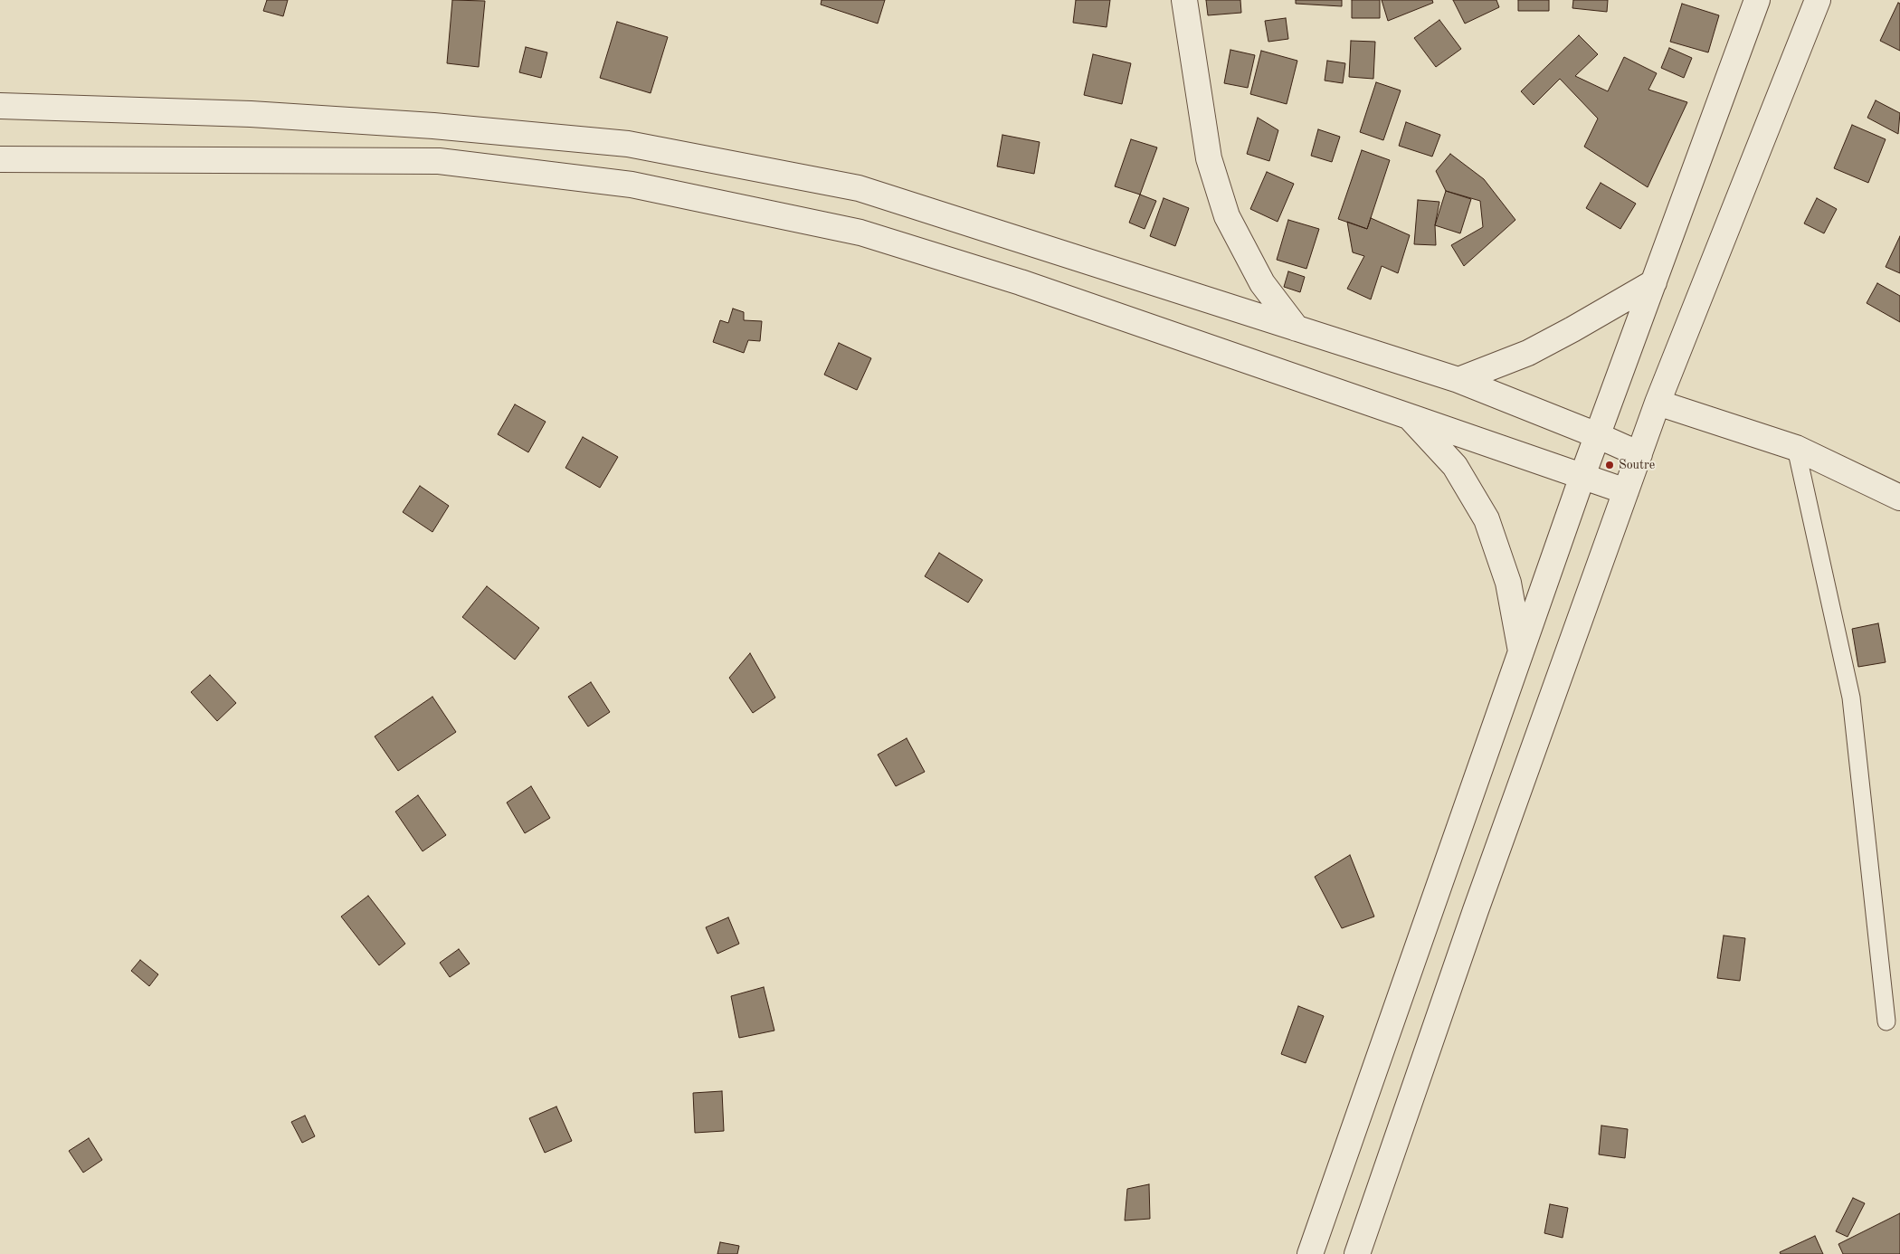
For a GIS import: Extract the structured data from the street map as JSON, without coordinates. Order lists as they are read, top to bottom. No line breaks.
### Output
{"places":["Soutre"]}
